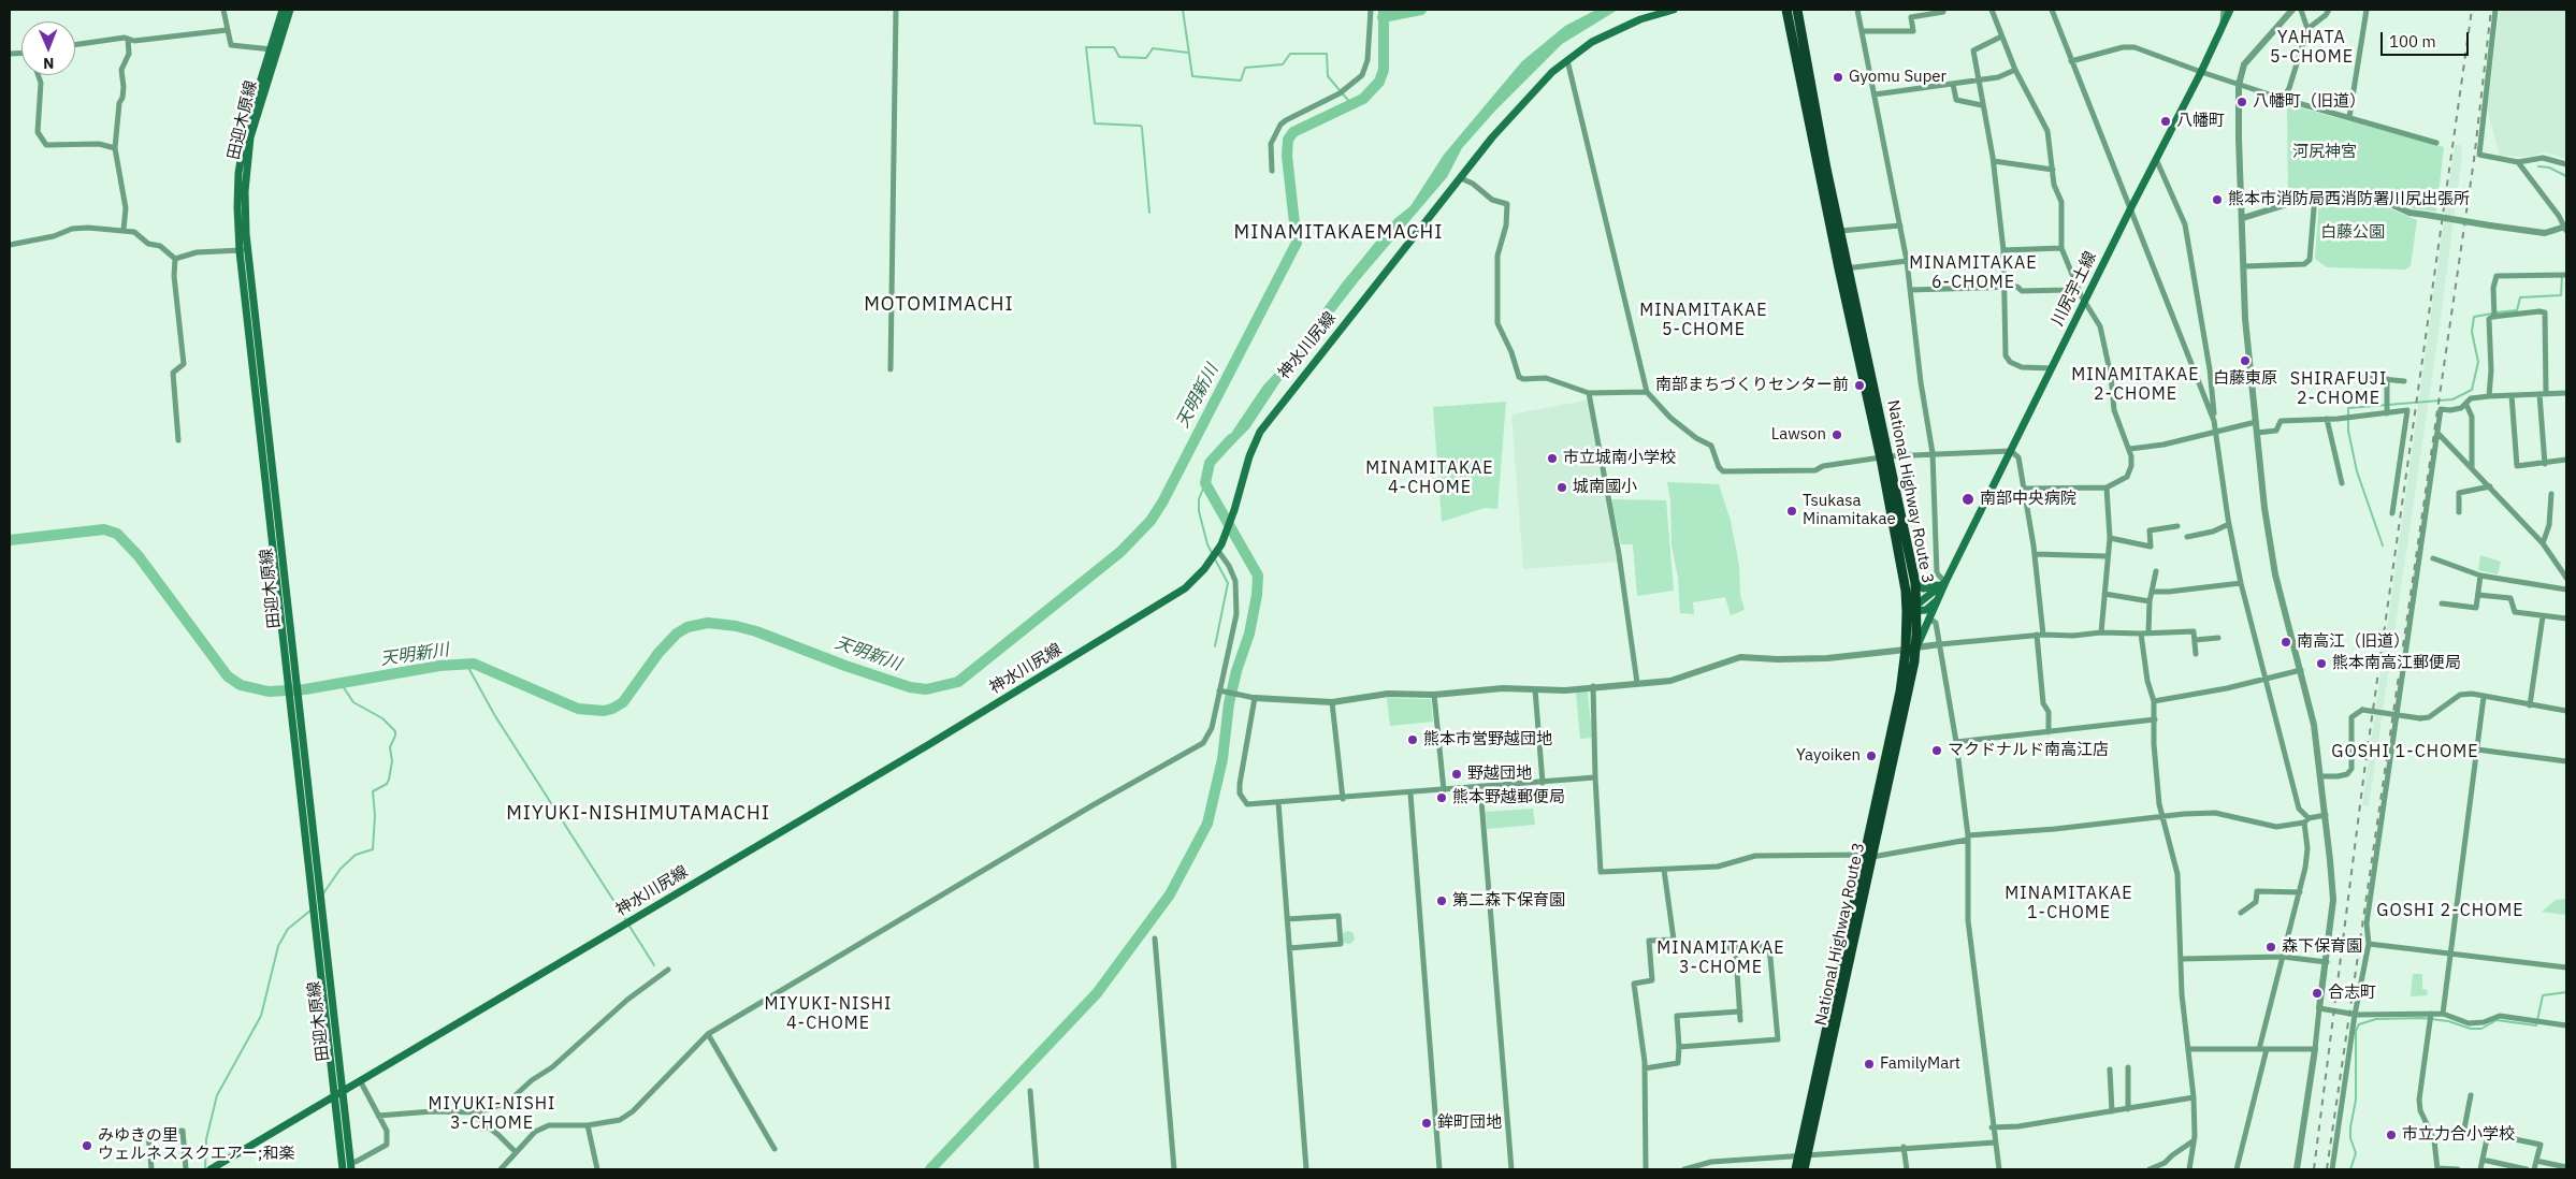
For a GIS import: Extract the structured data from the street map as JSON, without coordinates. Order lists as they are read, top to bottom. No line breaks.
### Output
{"streets":{"highway":["National Highway Route 3"],"main road":["田迎木原線","川尻宇土線","神水川尻線"]},"crossings":[["田迎木原線","神水川尻線"],["川尻宇土線","National Highway Route 3"]],"districts":["YAHATA 5-CHOME","MINAMITAKAEMACHI","MINAMITAKAE 6-CHOME","MOTOMIMACHI","MINAMITAKAE 5-CHOME","MINAMITAKAE 2-CHOME","SHIRAFUJI 2-CHOME","MINAMITAKAE 4-CHOME","GOSHI 1-CHOME","MIYUKI-NISHIMUTAMACHI","MINAMITAKAE 1-CHOME","GOSHI 2-CHOME","MINAMITAKAE 3-CHOME","MIYUKI-NISHI 4-CHOME","MIYUKI-NISHI 3-CHOME"],"water":["天明新川"],"parks":["河尻神宮","白藤公園"],"places":["Gyomu Super","八幡町（旧道）","八幡町","熊本市消防局西消防署川尻出張所","白藤東原","南部まちづくりセンター前","Lawson","市立城南小学校","城南國小","南部中央病院","Tsukasa Minamitakae","南高江（旧道）","熊本南高江郵便局","熊本市営野越団地","マクドナルド南高江店","Yayoiken","野越団地","熊本野越郵便局","第二森下保育園","森下保育園","合志町","FamilyMart","鉾町団地","市立力合小学校","みゆきの里 ウェルネススクエアー;和楽"],"scale_bar":"100 m","north":"bottom"}
